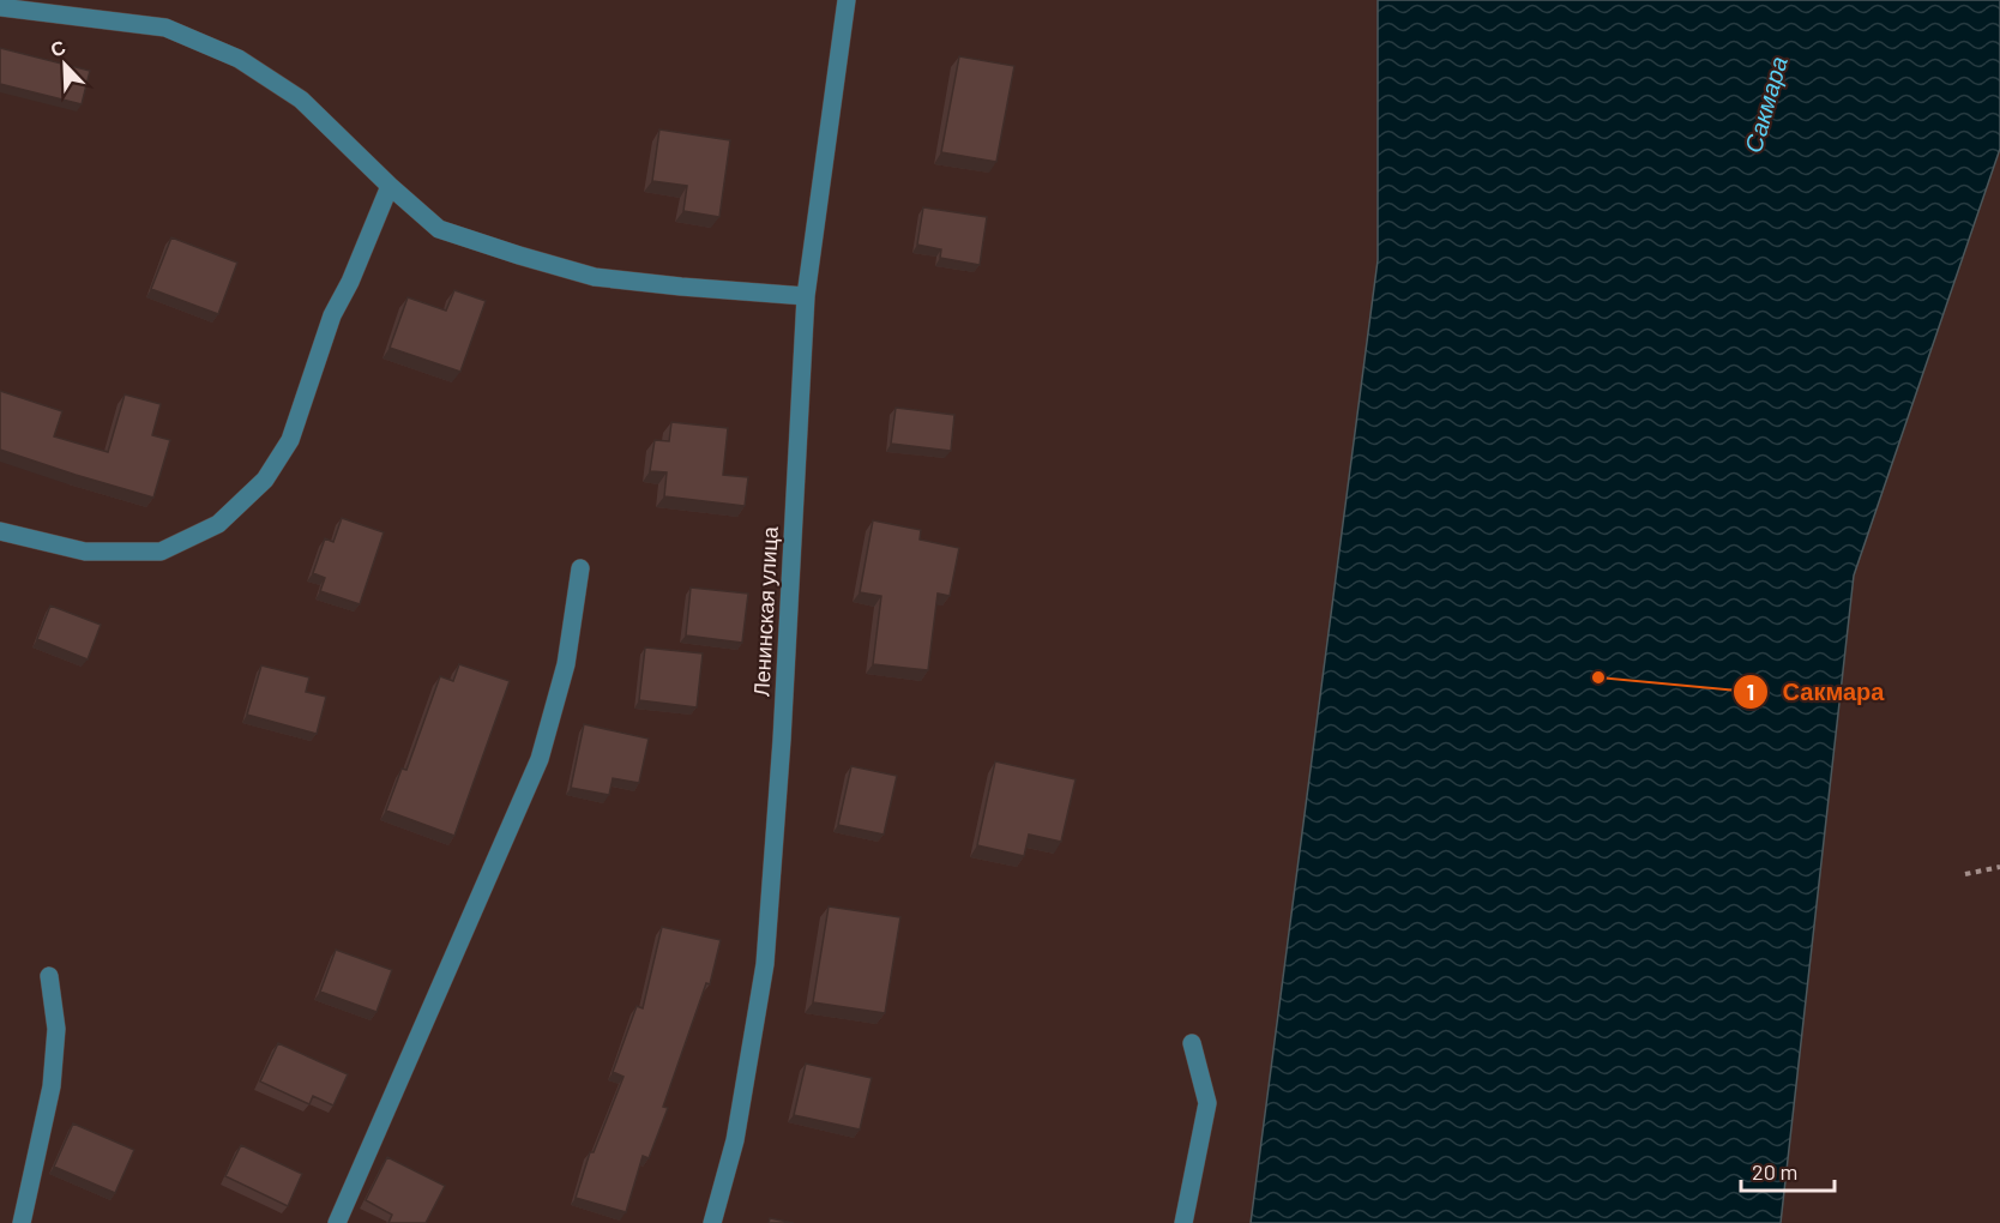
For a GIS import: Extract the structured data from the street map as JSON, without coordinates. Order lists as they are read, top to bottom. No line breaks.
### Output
{"streets":{"street":["Ленинская улица"]},"water":["Сакмара"],"places":["Сакмара"],"scale_bar":"20 m","north":"top left"}
